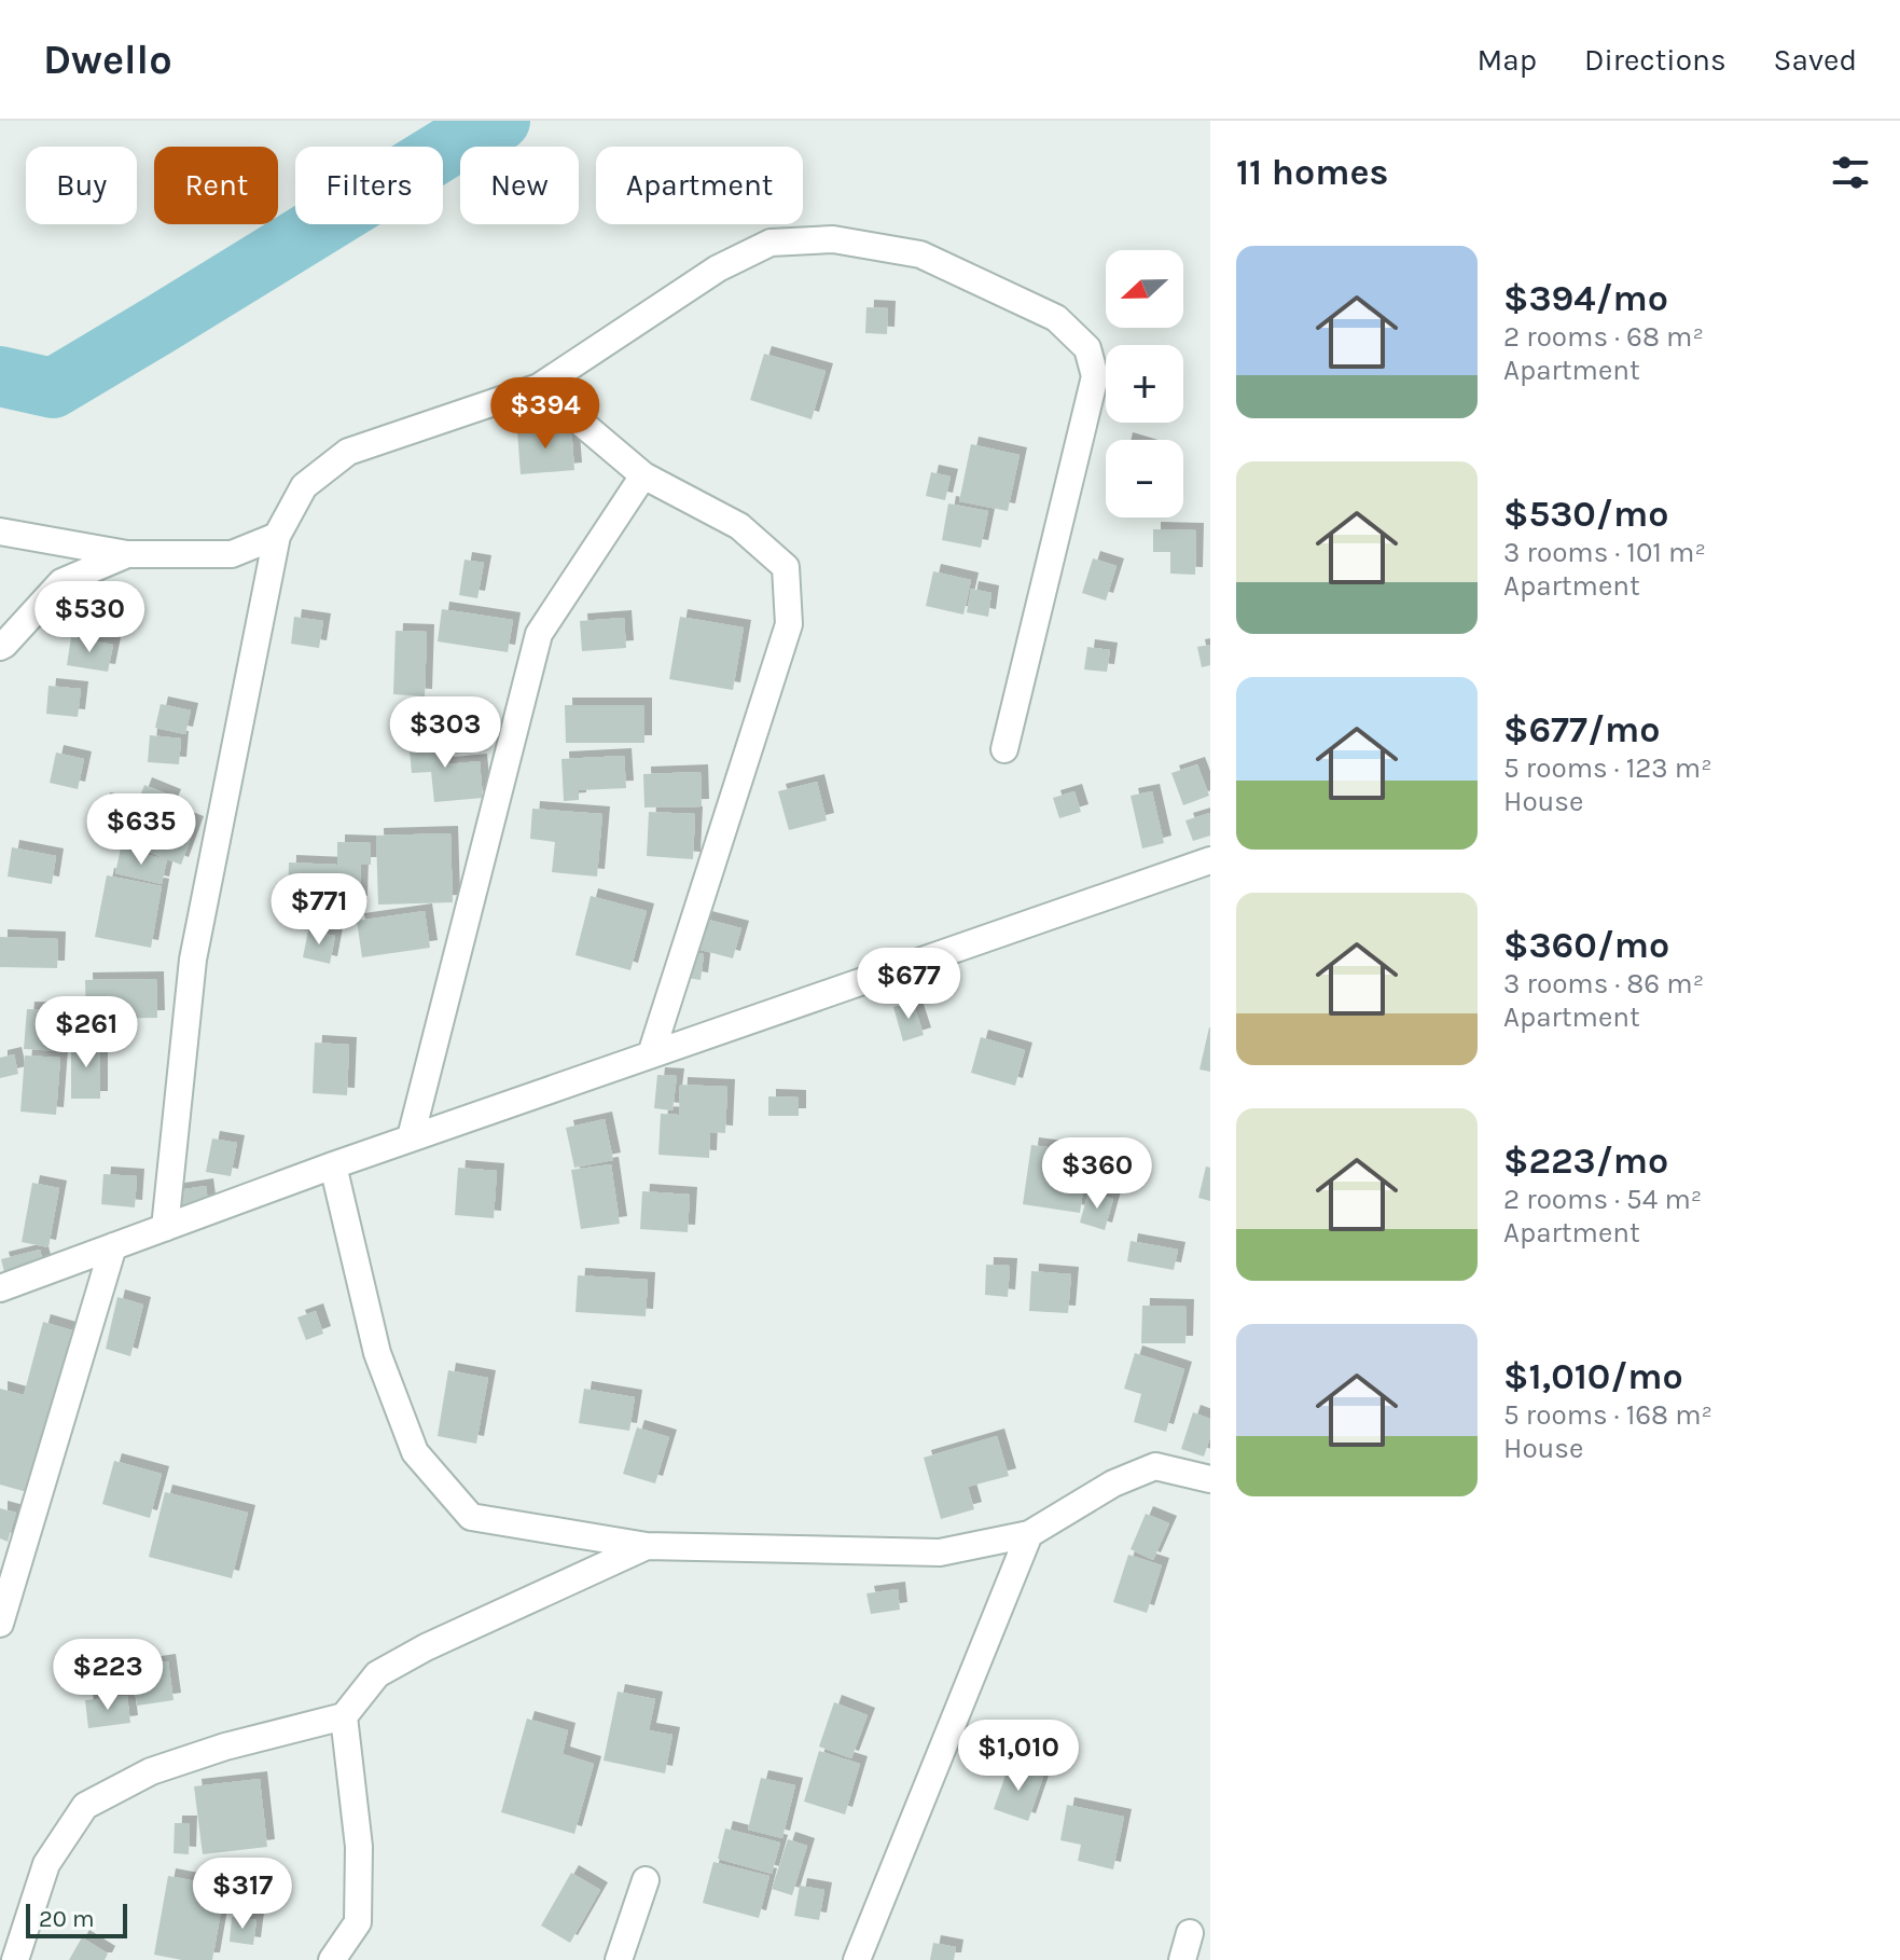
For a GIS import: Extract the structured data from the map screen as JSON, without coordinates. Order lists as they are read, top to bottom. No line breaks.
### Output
{"scale_bar":"20 m","north":"left","page":{"header":"Dwello","nav":["Map","Directions","Saved"],"heading":"11 homes","chip":["Buy","Rent","Filters","New","Apartment"],"list":[{"name":"$394/mo","note":"2 rooms · 68 m² · Apartment"},{"name":"$530/mo","note":"3 rooms · 101 m² · Apartment"},{"name":"$677/mo","note":"5 rooms · 123 m² · House"},{"name":"$360/mo","note":"3 rooms · 86 m² · Apartment"},{"name":"$223/mo","note":"2 rooms · 54 m² · Apartment"},{"name":"$1,010/mo","note":"5 rooms · 168 m² · House"}],"map_buttons":["+","−"],"price":["$394","$530","$303","$635","$771","$677","$261","$360","$223","$1,010","$317"],"scale":"20 m"}}
